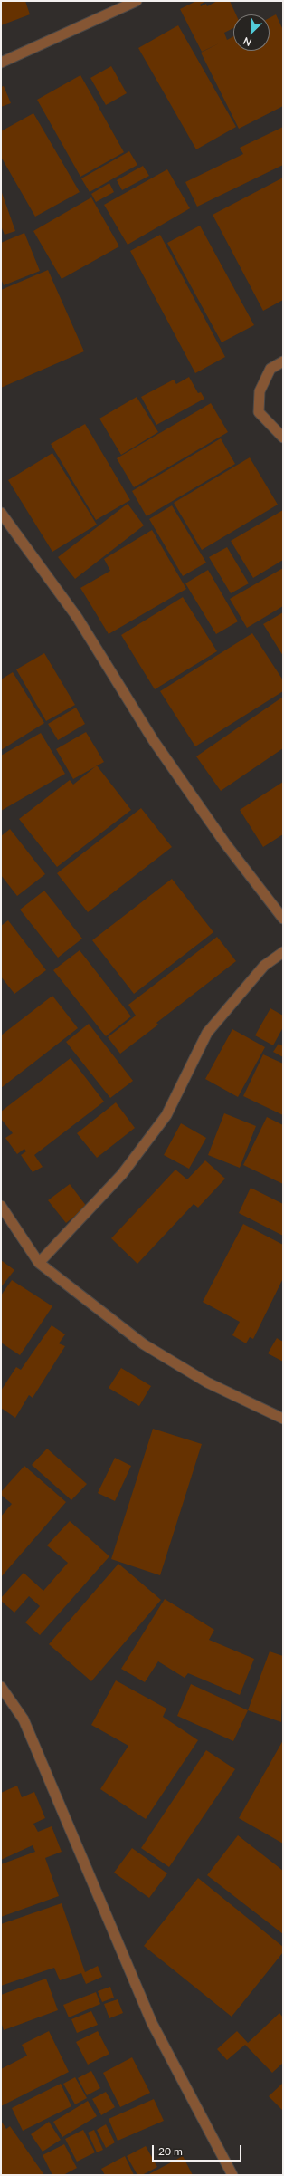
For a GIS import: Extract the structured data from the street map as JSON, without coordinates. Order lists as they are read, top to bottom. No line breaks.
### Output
{"scale_bar":"20 m","north":"bottom left"}
